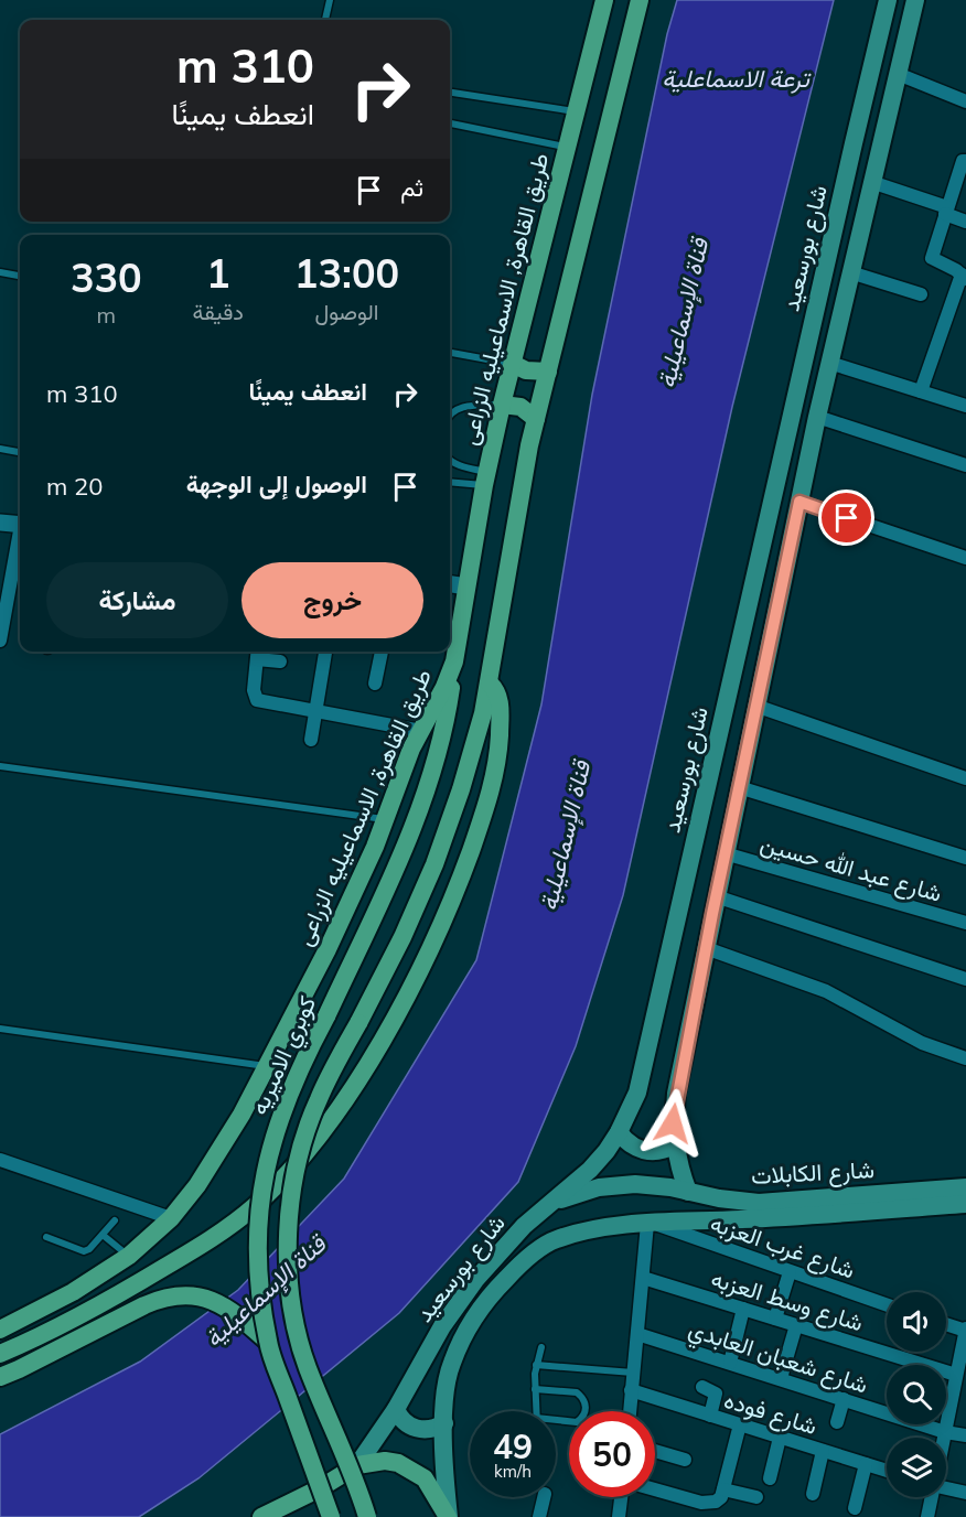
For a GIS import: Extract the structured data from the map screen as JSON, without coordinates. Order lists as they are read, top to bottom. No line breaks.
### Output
{"streets":{"main road":["شارع بورسعيد","طريق القاهرة, الاسماعيليه الزراعى","كوبري الاميريه","شارع الكابلات"],"street":["شارع عبد الله حسين","شارع غرب العزبه","شارع وسط العزبه","شارع شعبان العابدي","شارع فوده"]},"crossings":[["شارع بورسعيد","شارع الكابلات"],["طريق القاهرة, الاسماعيليه الزراعى","كوبري الاميريه"],["شارع الكابلات","شارع غرب العزبه"]],"water":["ترعة الاسماعلية","قناة الإسماعيلية"],"page":{"turn":["310 m","انعطف يمينًا"],"then":"ثم","eta":["13:00","الوصول","1","دقيقة","330","m"],"list":[{"name":"انعطف يمينًا","value":"310 m"},{"name":"الوصول إلى الوجهة","value":"20 m"}],"buttons":["خروج","مشاركة"],"speed":"49 km/h","limit":"50"}}
